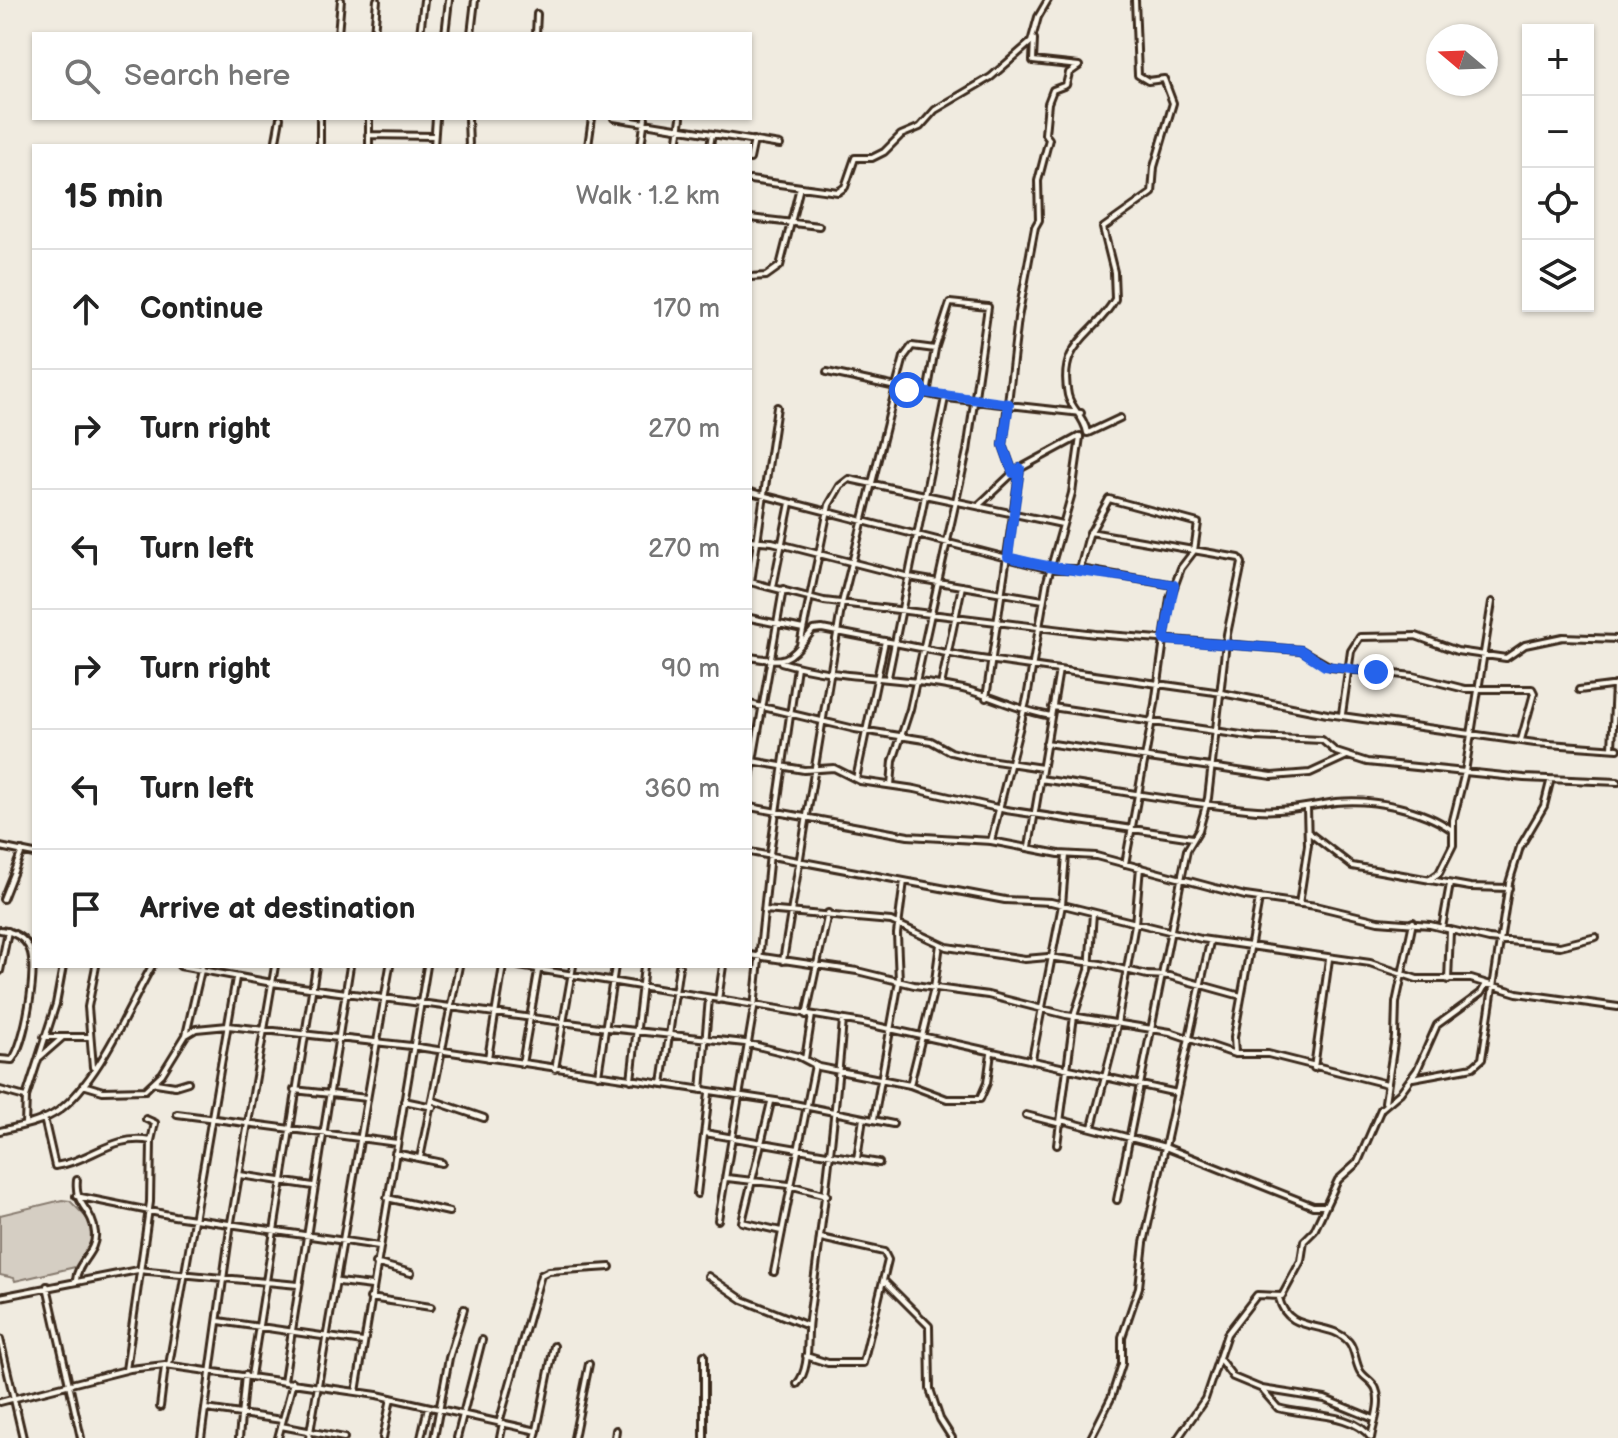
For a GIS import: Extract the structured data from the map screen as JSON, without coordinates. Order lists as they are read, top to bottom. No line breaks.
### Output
{"north":"left","page":{"map_buttons":["+","−"],"search":"Search here","heading":["15 min","Walk · 1.2 km"],"list":[["Continue","170 m"],["Turn right","270 m"],["Turn left","270 m"],["Turn right","90 m"],["Turn left","360 m"],"Arrive at destination"]}}
